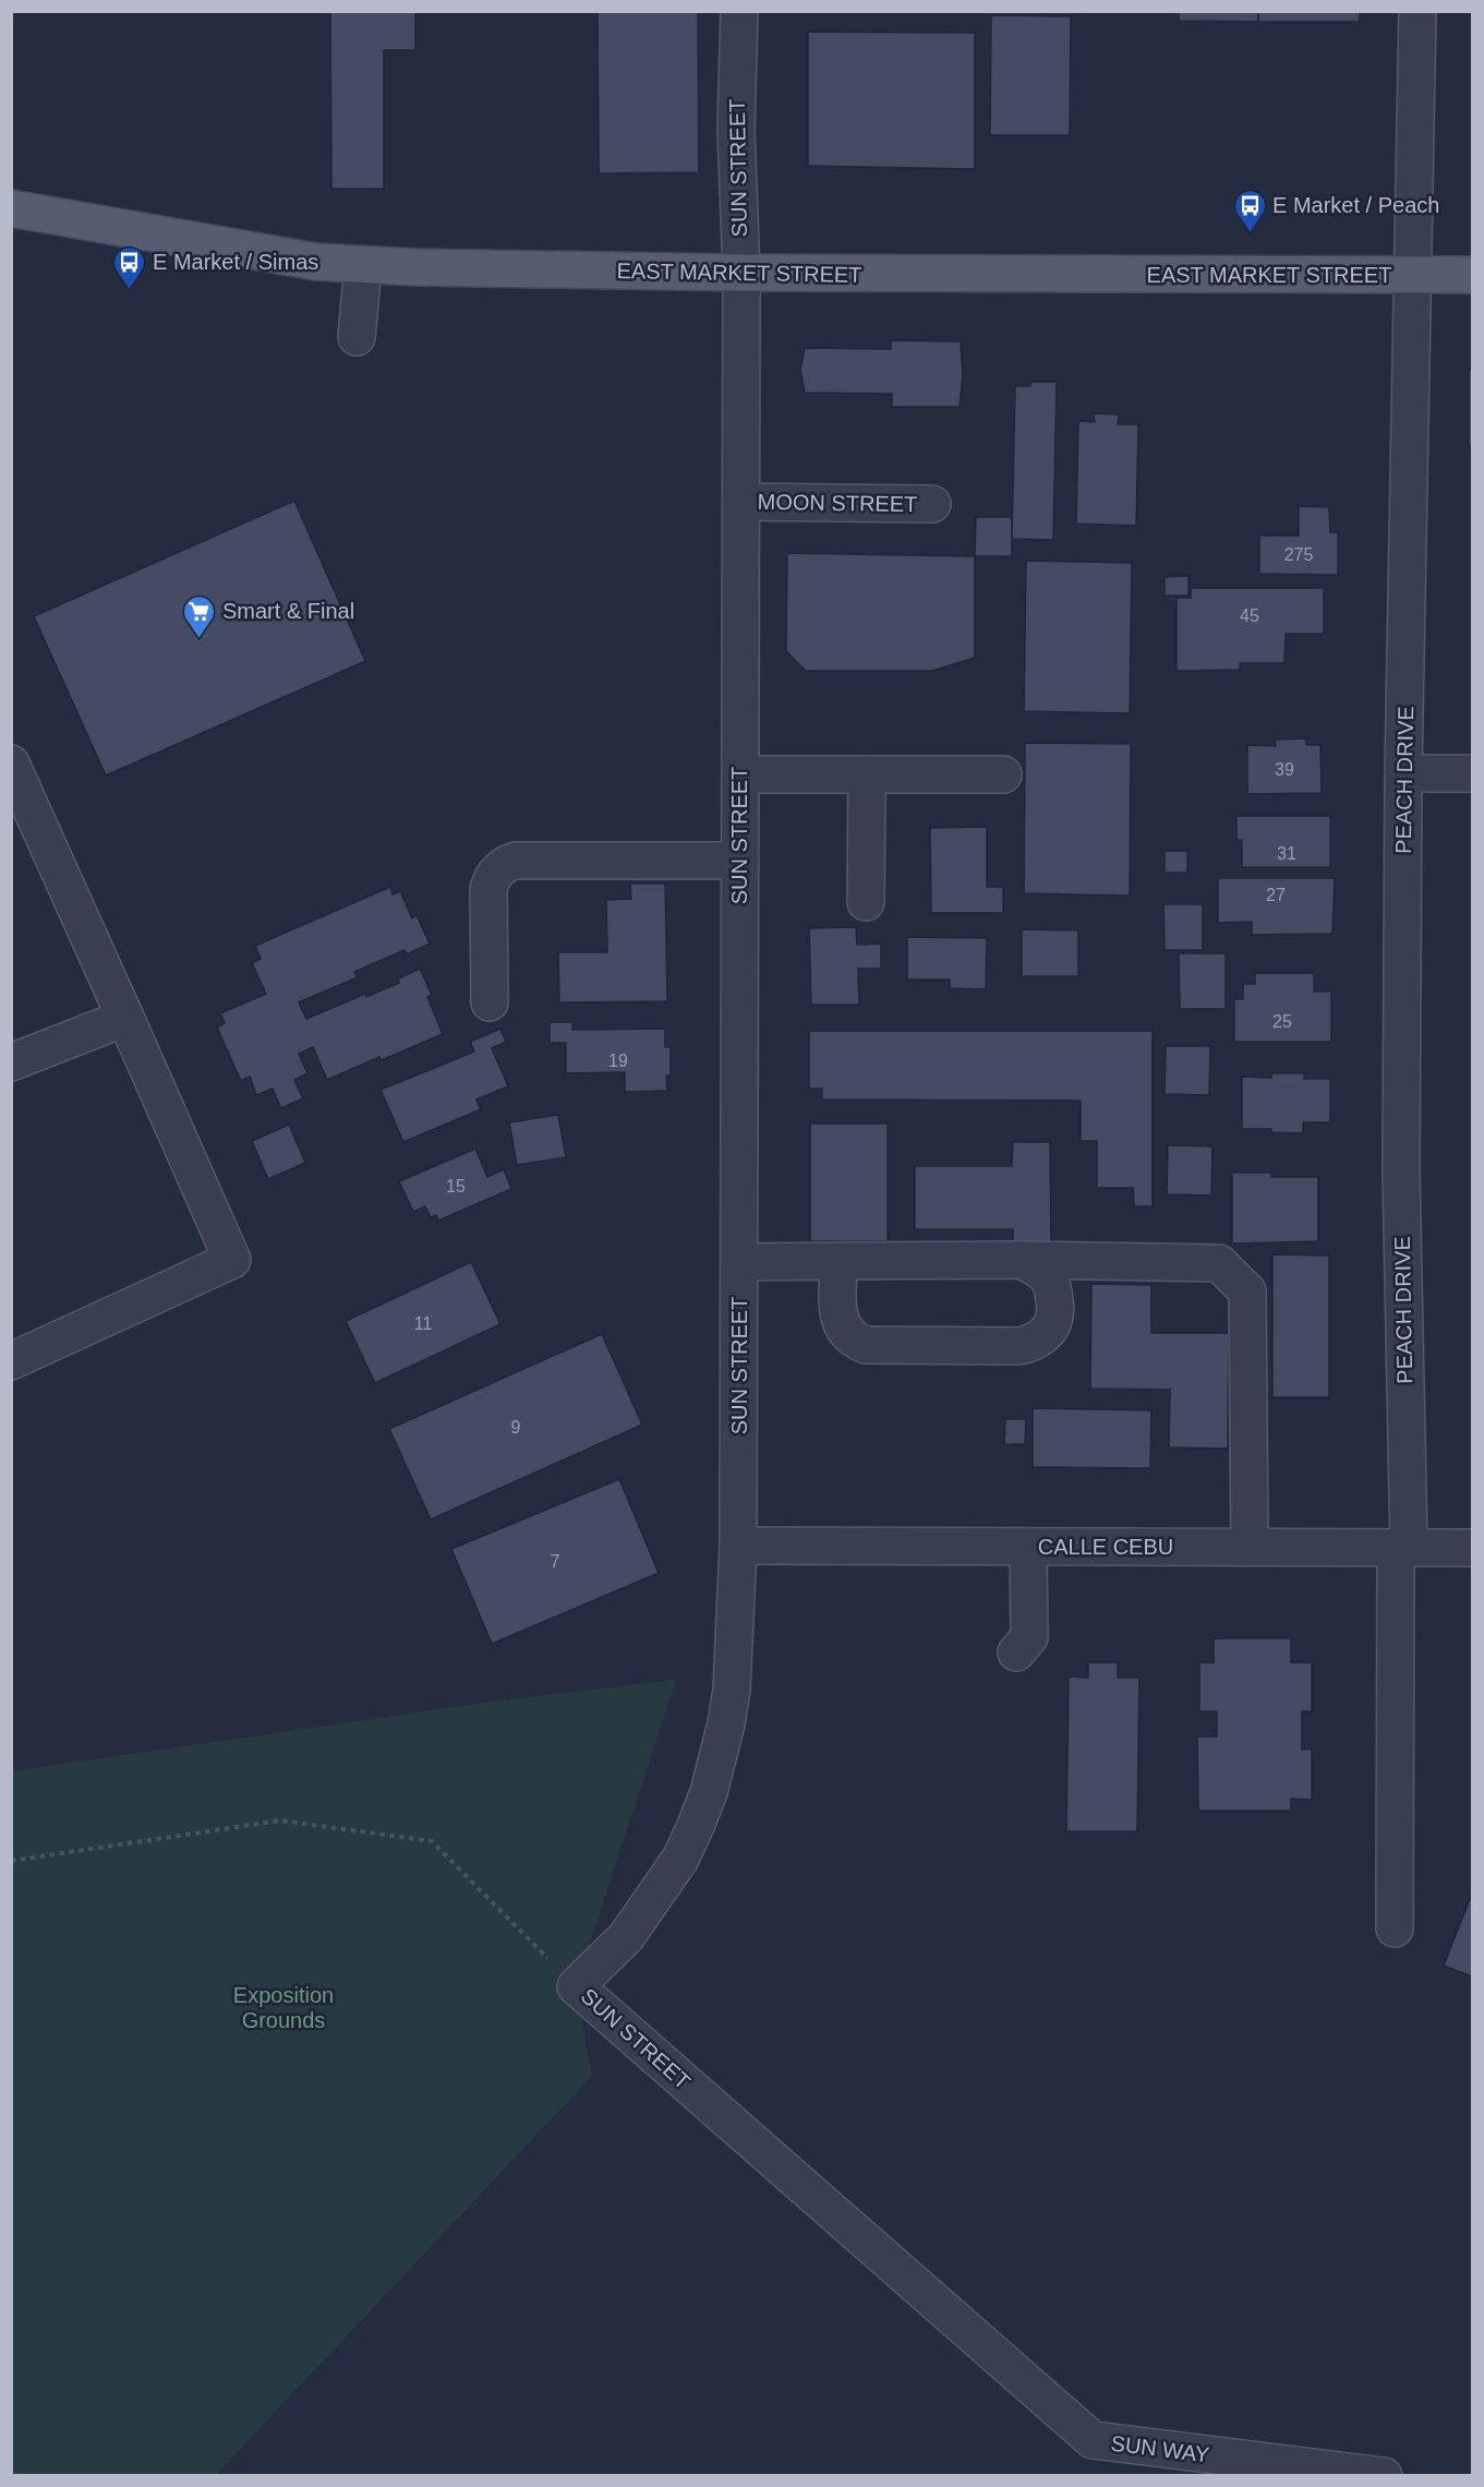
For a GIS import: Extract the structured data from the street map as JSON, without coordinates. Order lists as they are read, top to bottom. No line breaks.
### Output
{"streets":{"main road":["EAST MARKET STREET"],"street":["SUN STREET","MOON STREET","PEACH DRIVE","CALLE CEBU","SUN WAY"]},"crossings":[["SUN STREET","EAST MARKET STREET"],["SUN STREET","MOON STREET"],["SUN STREET","CALLE CEBU"],["SUN STREET","SUN WAY"],["EAST MARKET STREET","PEACH DRIVE"],["PEACH DRIVE","CALLE CEBU"]],"parks":["Exposition Grounds"],"places":{"bus stop":["E Market / Peach","E Market / Simas"],"supermarket":["Smart & Final"]},"house_numbers":["275","45","39","31","27","25","19","15","11","9","7"]}
